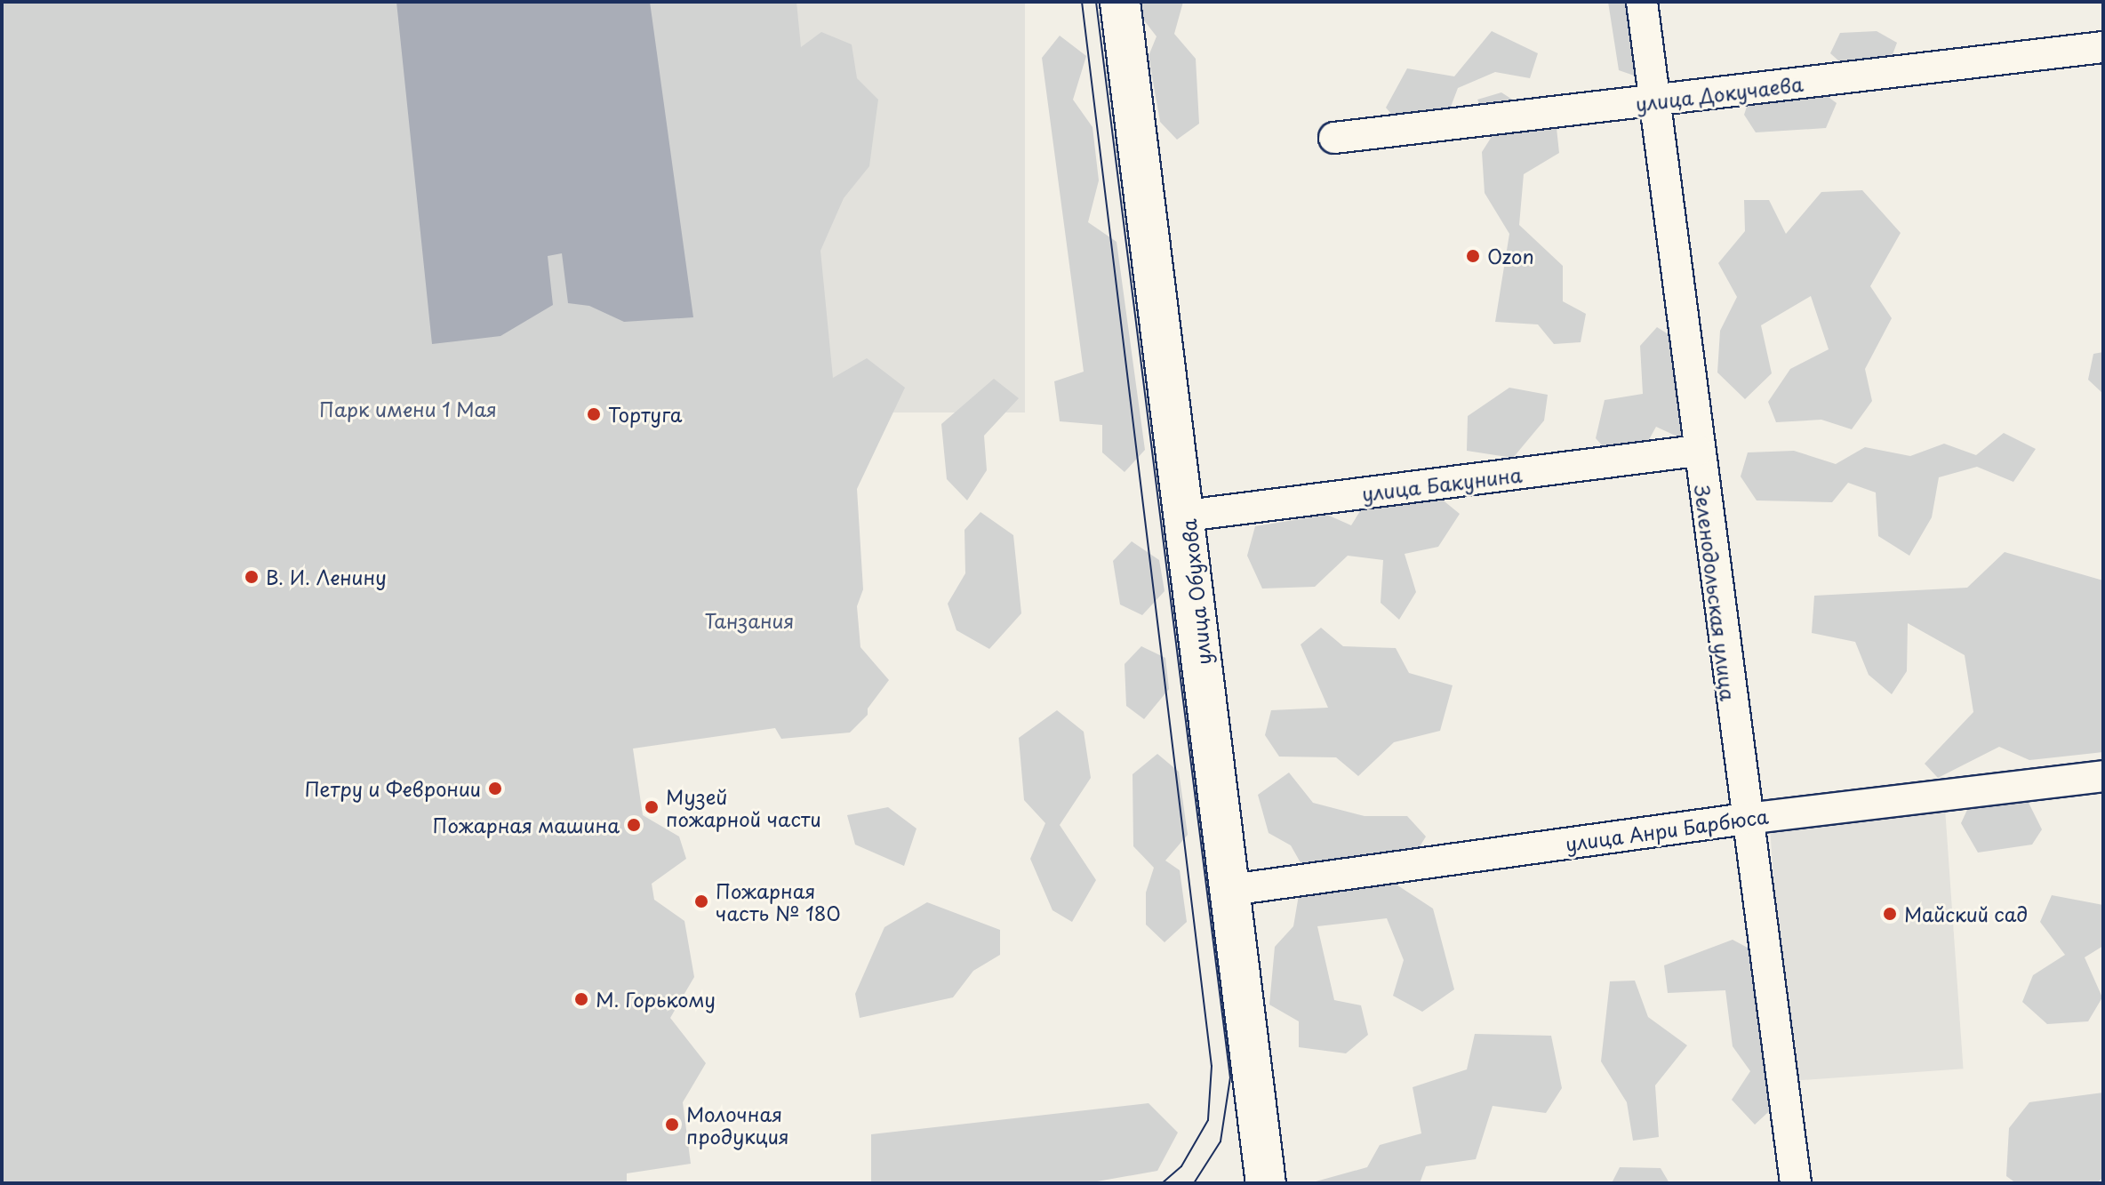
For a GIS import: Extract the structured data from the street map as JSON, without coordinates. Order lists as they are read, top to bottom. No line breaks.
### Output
{"streets":{"street":["улица Докучаева","улица Бакунина","улица Обухова","Зеленодольская улица","улица Анри Барбюса"]},"crossings":[["улица Докучаева","Зеленодольская улица"],["улица Бакунина","улица Обухова"],["улица Бакунина","Зеленодольская улица"],["улица Обухова","улица Анри Барбюса"],["Зеленодольская улица","улица Анри Барбюса"]],"parks":["Парк имени 1 Мая","Танзания"],"places":["Ozon","Тортуга","В. И. Ленину","Петру и Февронии","Музей пожарной части","Пожарная машина","Пожарная часть № 180","Майский сад","М. Горькому","Молочная продукция"]}
